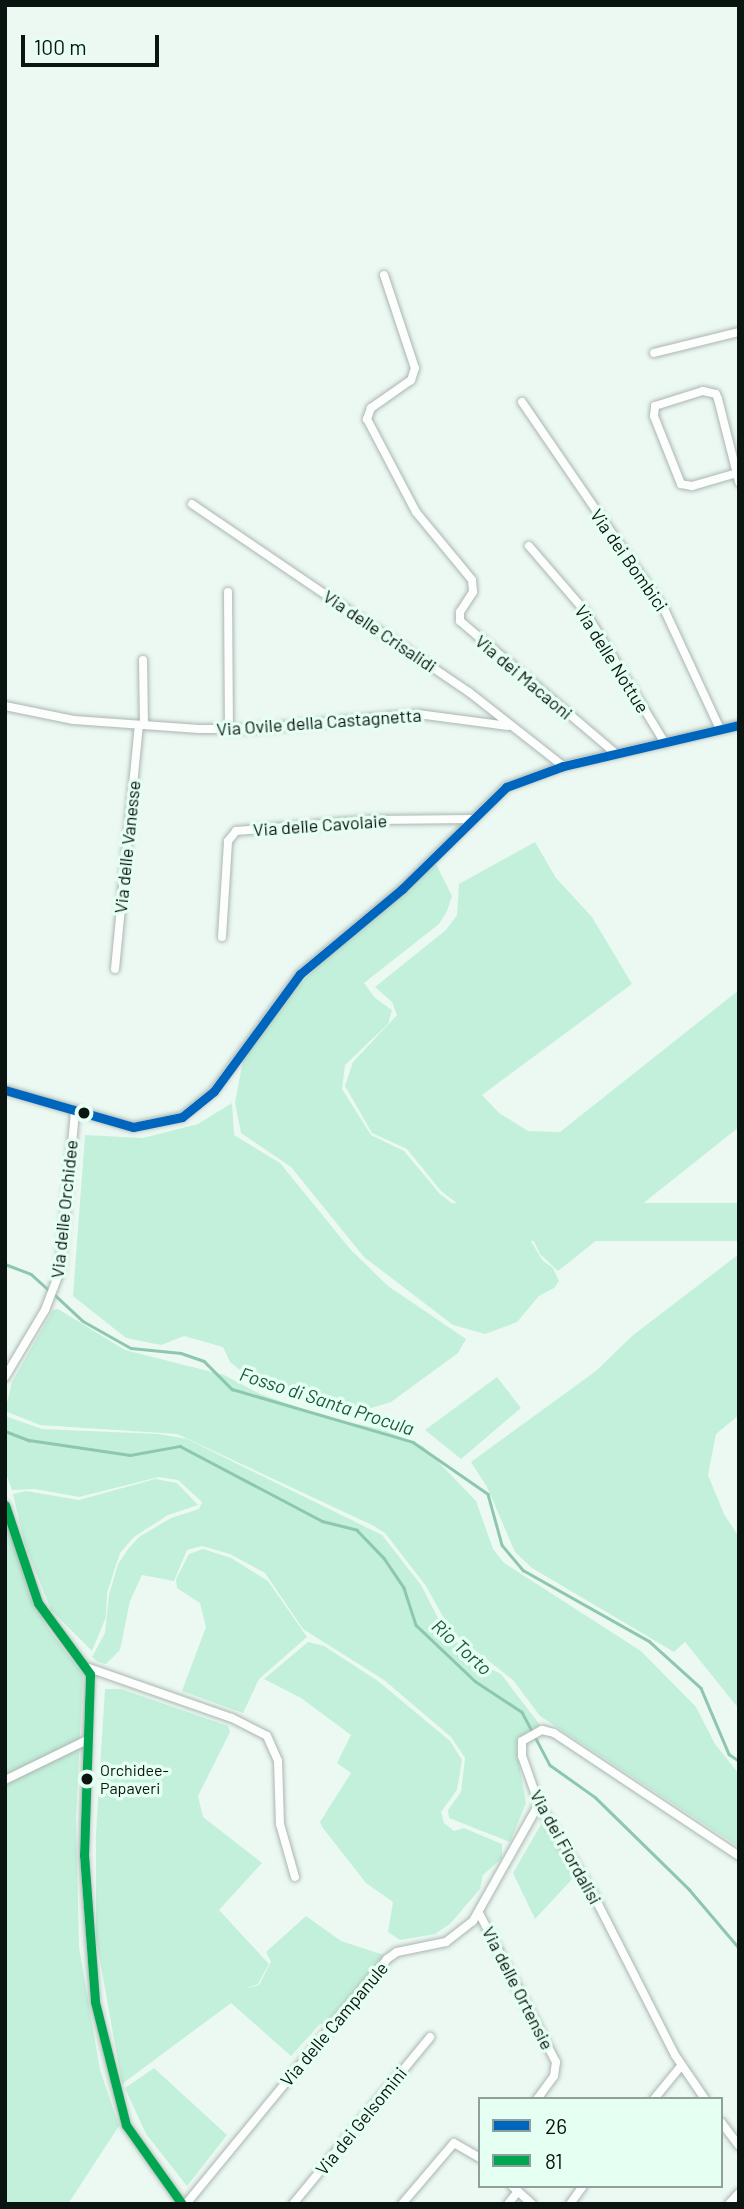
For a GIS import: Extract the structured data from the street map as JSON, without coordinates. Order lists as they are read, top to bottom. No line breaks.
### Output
{"streets":{"street":["Via dei Bombici","Via delle Crisalidi","Via delle Nottue","Via dei Macaoni","Via Ovile della Castagnetta","Via delle Cavolaie","Via delle Vanesse","Via delle Orchidee","Via dei Fiordalisi","Via delle Ortensie","Via delle Campanule","Via dei Gelsomini"]},"crossings":[["Via delle Crisalidi","Via Ovile della Castagnetta"],["Via Ovile della Castagnetta","Via delle Vanesse"],["Via dei Fiordalisi","Via delle Campanule"],["Via delle Ortensie","Via delle Campanule"]],"water":["Fosso di Santa Procula","Rio Torto"],"places":["Orchidee- Papaveri"],"lines":["transit line 26","transit line 81"],"legend":["26","81"],"scale_bar":"100 m"}
